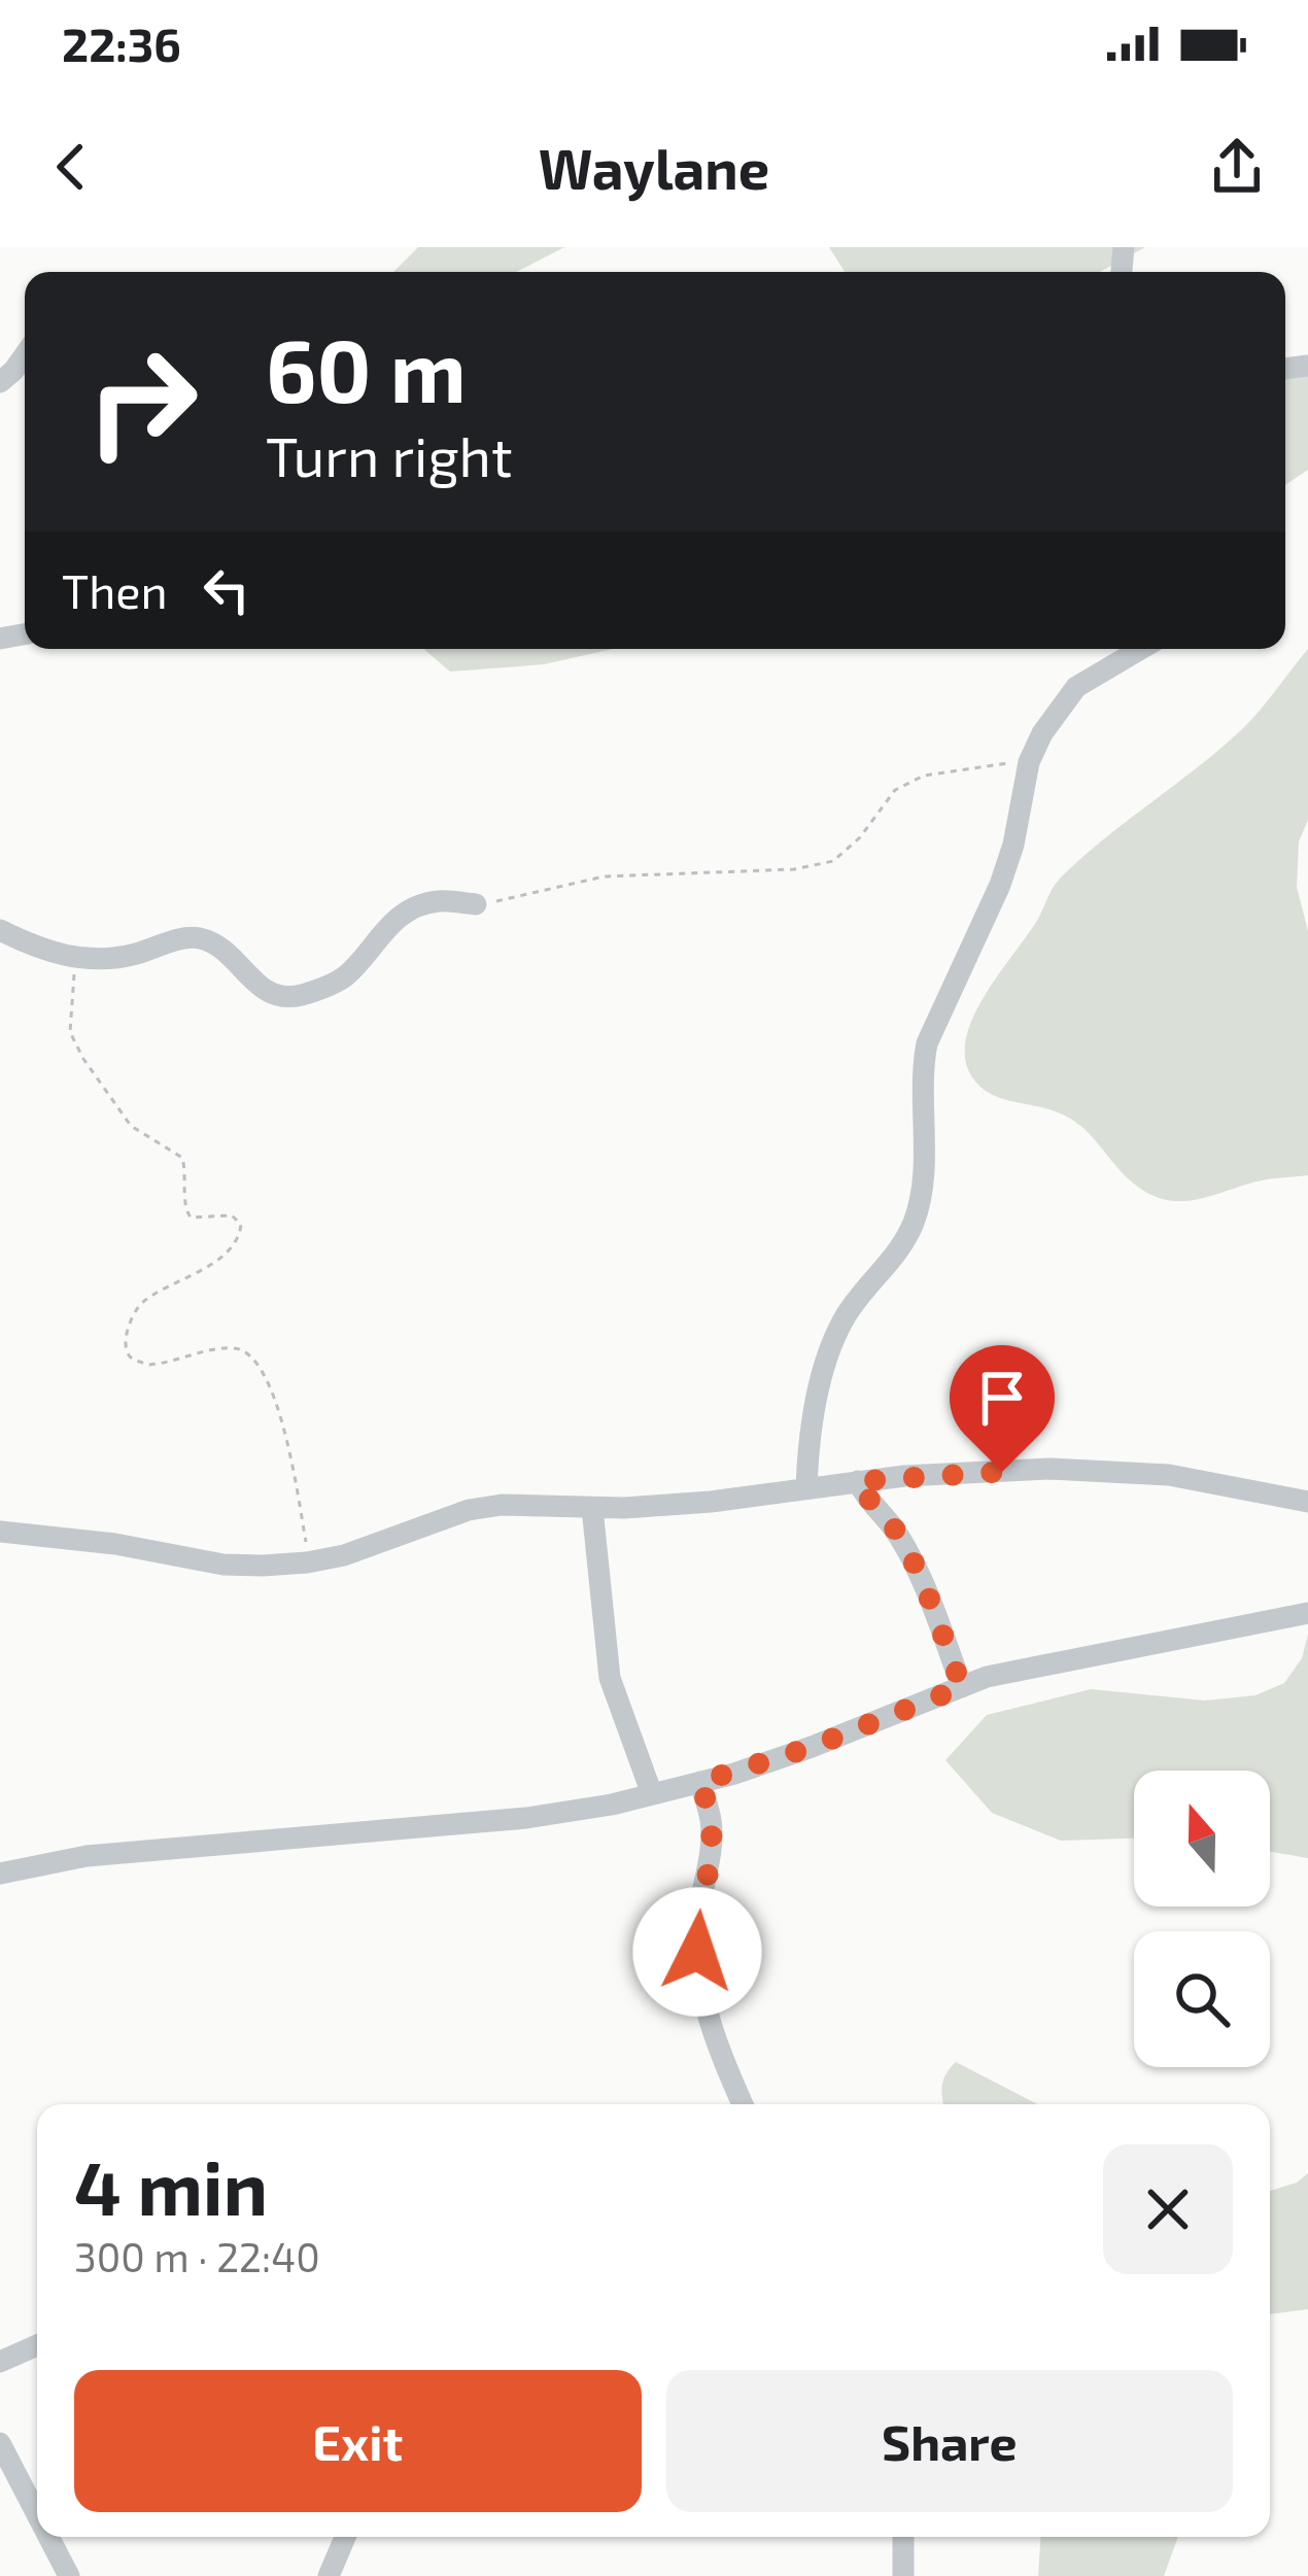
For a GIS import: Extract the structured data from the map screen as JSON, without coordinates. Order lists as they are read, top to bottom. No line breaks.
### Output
{"north":"top","page":{"status":"22:36","header":"Waylane","turn":["60 m","Turn right"],"then":"Then","heading":["4 min","300 m · 22:40"],"buttons":["Exit","Share"]}}
